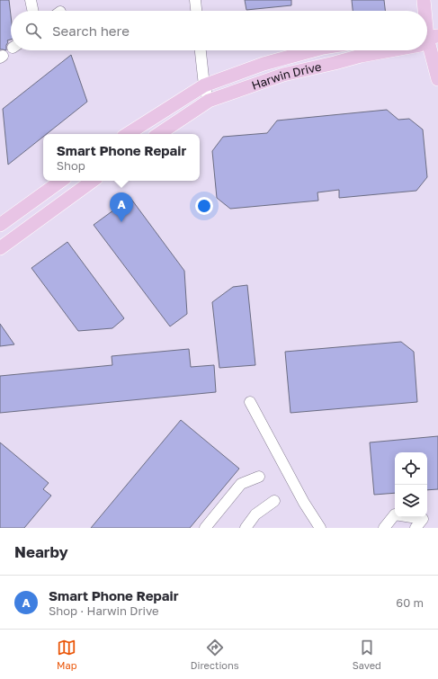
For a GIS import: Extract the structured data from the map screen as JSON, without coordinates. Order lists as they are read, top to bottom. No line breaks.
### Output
{"streets":{"main road":["Harwin Drive"]},"page":{"search":"Search here","popup":["Smart Phone Repair","Shop"],"pins":"A","heading":"Nearby","list":[{"mark":"A","name":"Smart Phone Repair","note":"Shop · Harwin Drive","value":"60 m"}],"nav":["Map","Directions","Saved"]}}
